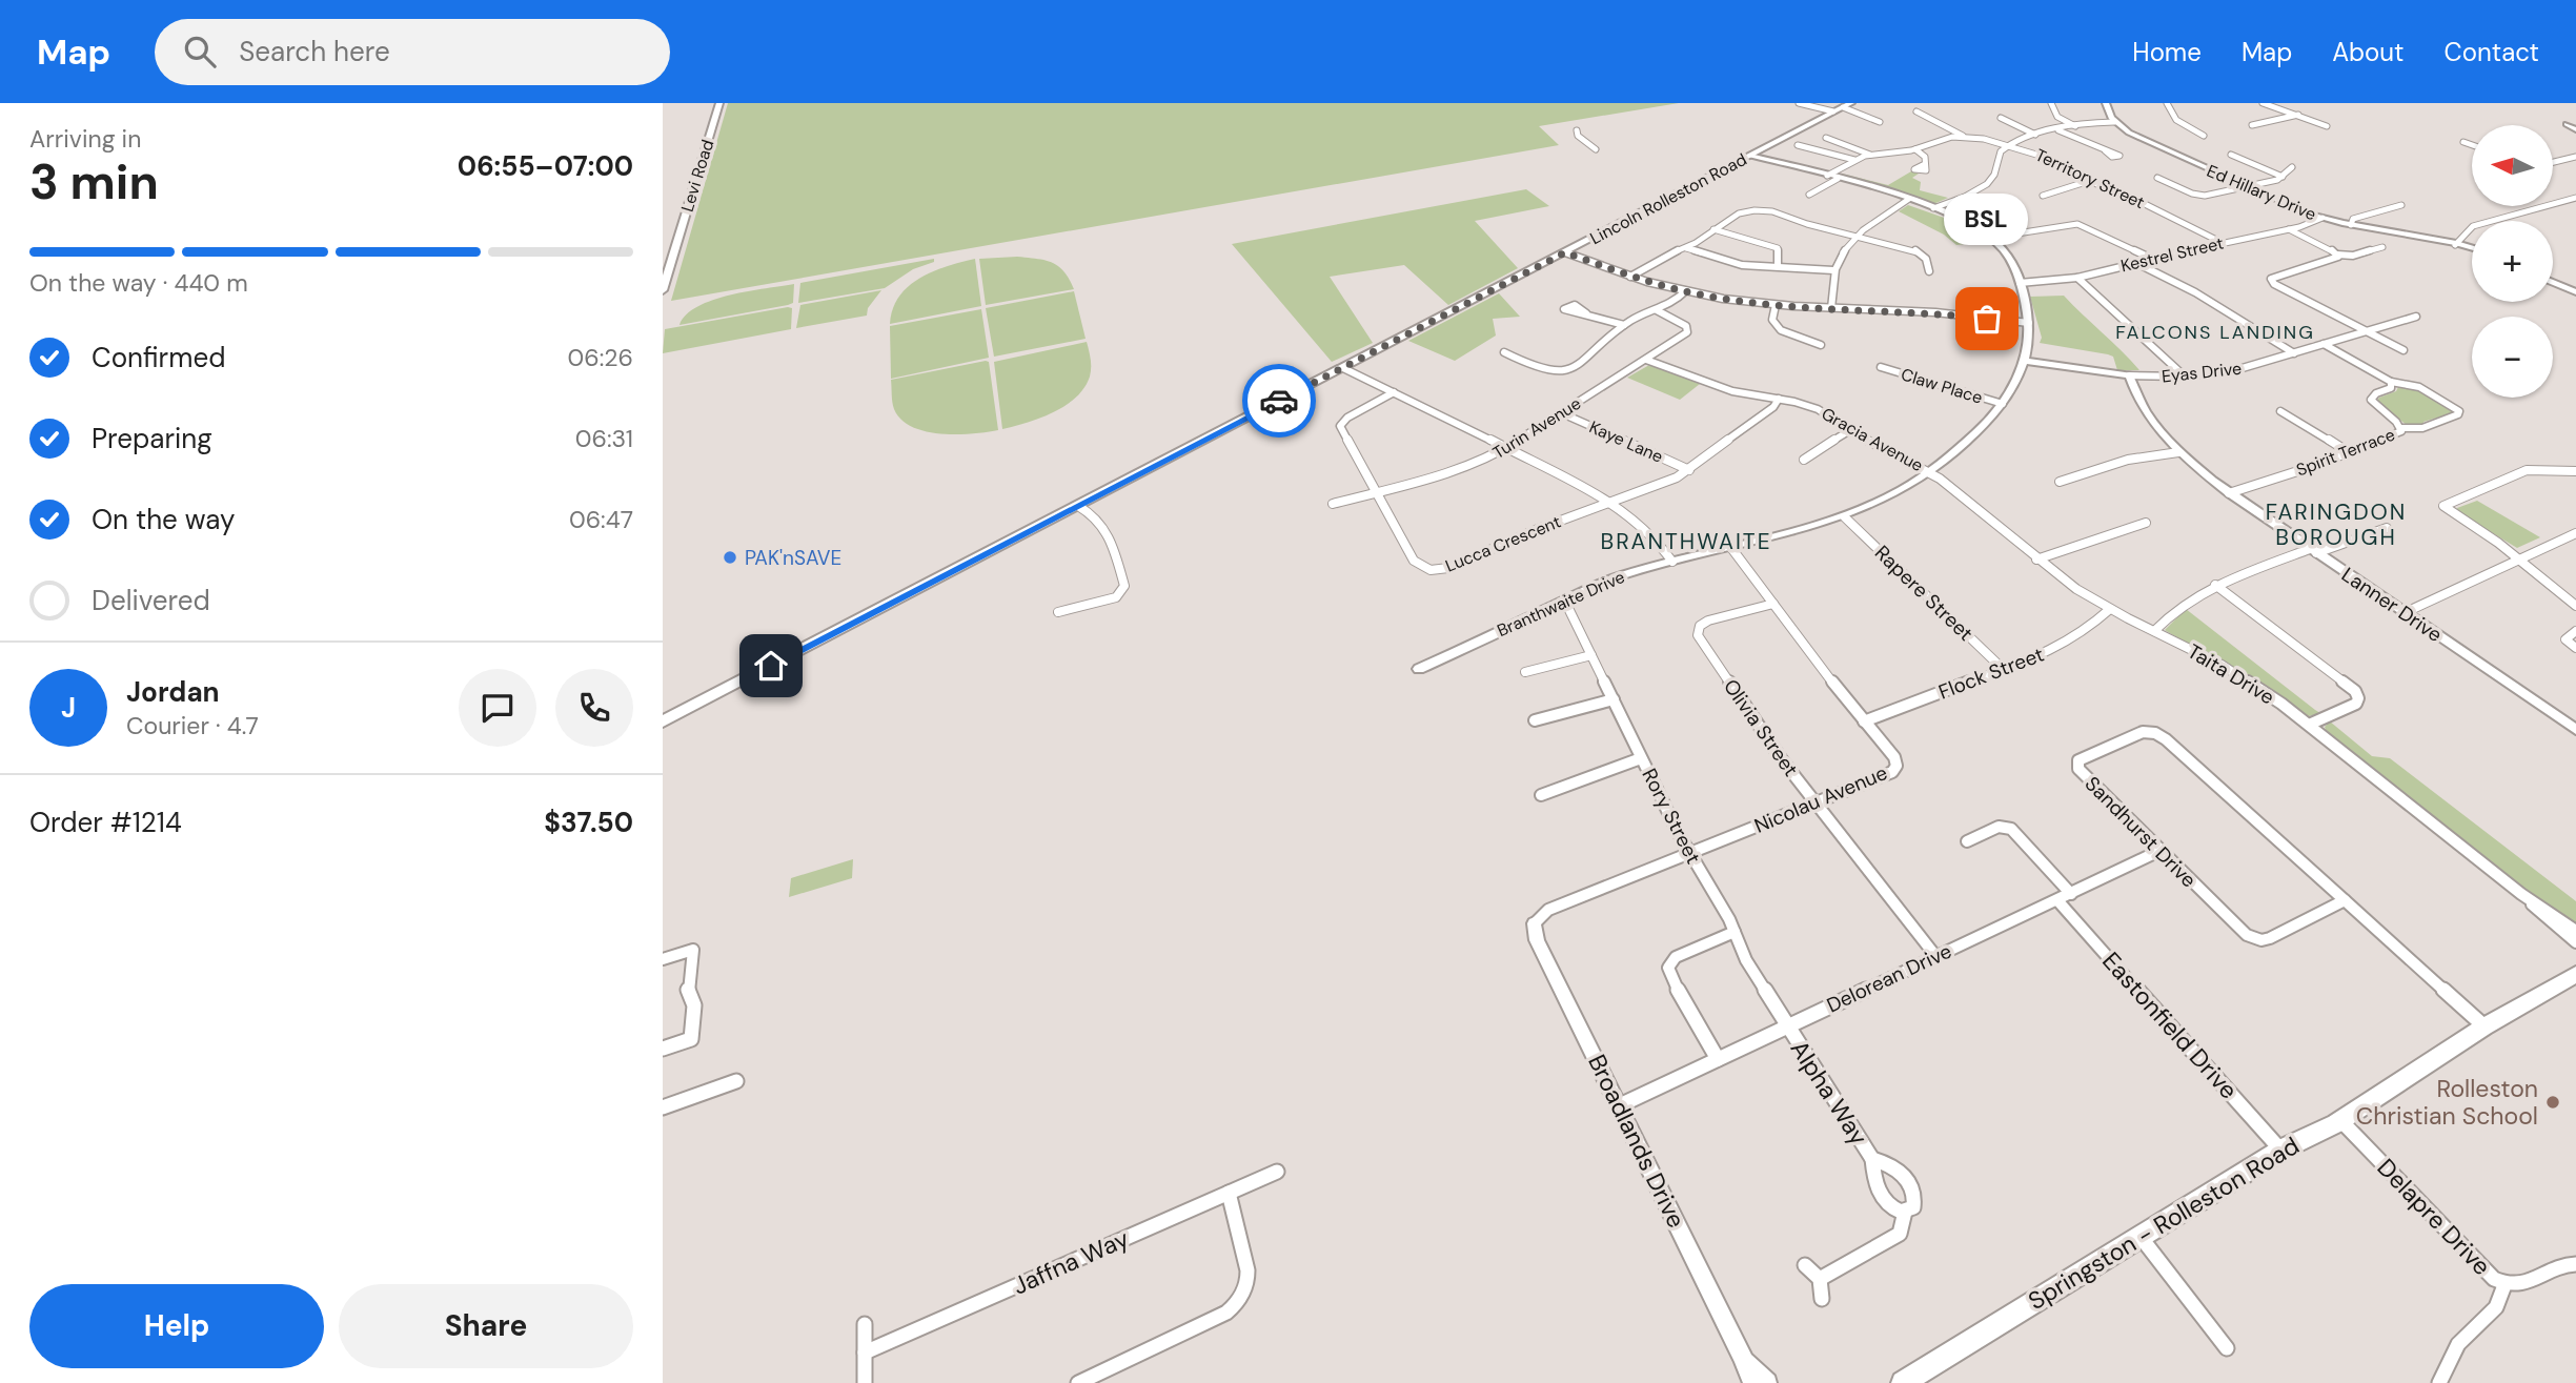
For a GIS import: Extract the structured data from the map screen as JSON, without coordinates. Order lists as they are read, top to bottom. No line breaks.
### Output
{"streets":{"main road":["Levi Road","Lincoln Rolleston Road","Springston - Rolleston Road"],"street":["Territory Street","Ed Hillary Drive","Kestrel Street","Eyas Drive","Claw Place","Turin Avenue","Gracia Avenue","Kaye Lane","Spirit Terrace","Lucca Crescent","Rapere Street","Branthwaite Drive","Lanner Drive","Flock Street","Taita Drive","Olivia Street","Nicolau Avenue","Rory Street","Sandhurst Drive","Delorean Drive","Eastonfield Drive","Alpha Way","Broadlands Drive","Delapre Drive","Jaffna Way"]},"crossings":[["Territory Street","Kestrel Street"],["Territory Street","Branthwaite Drive"],["Ed Hillary Drive","Kestrel Street"],["Lincoln Rolleston Road","Branthwaite Drive"],["Kestrel Street","Branthwaite Drive"],["Eyas Drive","Branthwaite Drive"],["Eyas Drive","Lanner Drive"],["Claw Place","Branthwaite Drive"],["Turin Avenue","Gracia Avenue"],["Turin Avenue","Kaye Lane"],["Turin Avenue","Lucca Crescent"],["Gracia Avenue","Lucca Crescent"],["Gracia Avenue","Branthwaite Drive"],["Gracia Avenue","Taita Drive"],["Kaye Lane","Lucca Crescent"],["Spirit Terrace","Lanner Drive"],["Rapere Street","Branthwaite Drive"],["Rapere Street","Flock Street"],["Branthwaite Drive","Taita Drive"],["Branthwaite Drive","Nicolau Avenue"],["Branthwaite Drive","Rory Street"],["Flock Street","Taita Drive"],["Flock Street","Nicolau Avenue"],["Olivia Street","Nicolau Avenue"],["Olivia Street","Delorean Drive"],["Nicolau Avenue","Rory Street"],["Nicolau Avenue","Broadlands Drive"],["Rory Street","Delorean Drive"],["Rory Street","Alpha Way"],["Sandhurst Drive","Delorean Drive"],["Sandhurst Drive","Springston - Rolleston Road"],["Delorean Drive","Eastonfield Drive"],["Delorean Drive","Alpha Way"],["Delorean Drive","Broadlands Drive"],["Eastonfield Drive","Springston - Rolleston Road"],["Delapre Drive","Springston - Rolleston Road"]],"districts":["FALCONS LANDING","FARINGDON BOROUGH","BRANTHWAITE"],"places":["BSL","PAK'nSAVE","Rolleston Christian School"],"north":"left","page":{"header":"Map","search":"Search here","nav":["Home","Map","About","Contact"],"heading":["3 min","Arriving in","06:55–07:00"],"panel":["Jordan","Courier · 4.7","Order #1214","$37.50"],"map_buttons":["+","−"],"bubble":"BSL","bar":"On the way · 440 m","list":[["Confirmed","06:26"],["Preparing","06:31"],["On the way","06:47"],"Delivered"],"round":"J","buttons":["Help","Share"]}}
